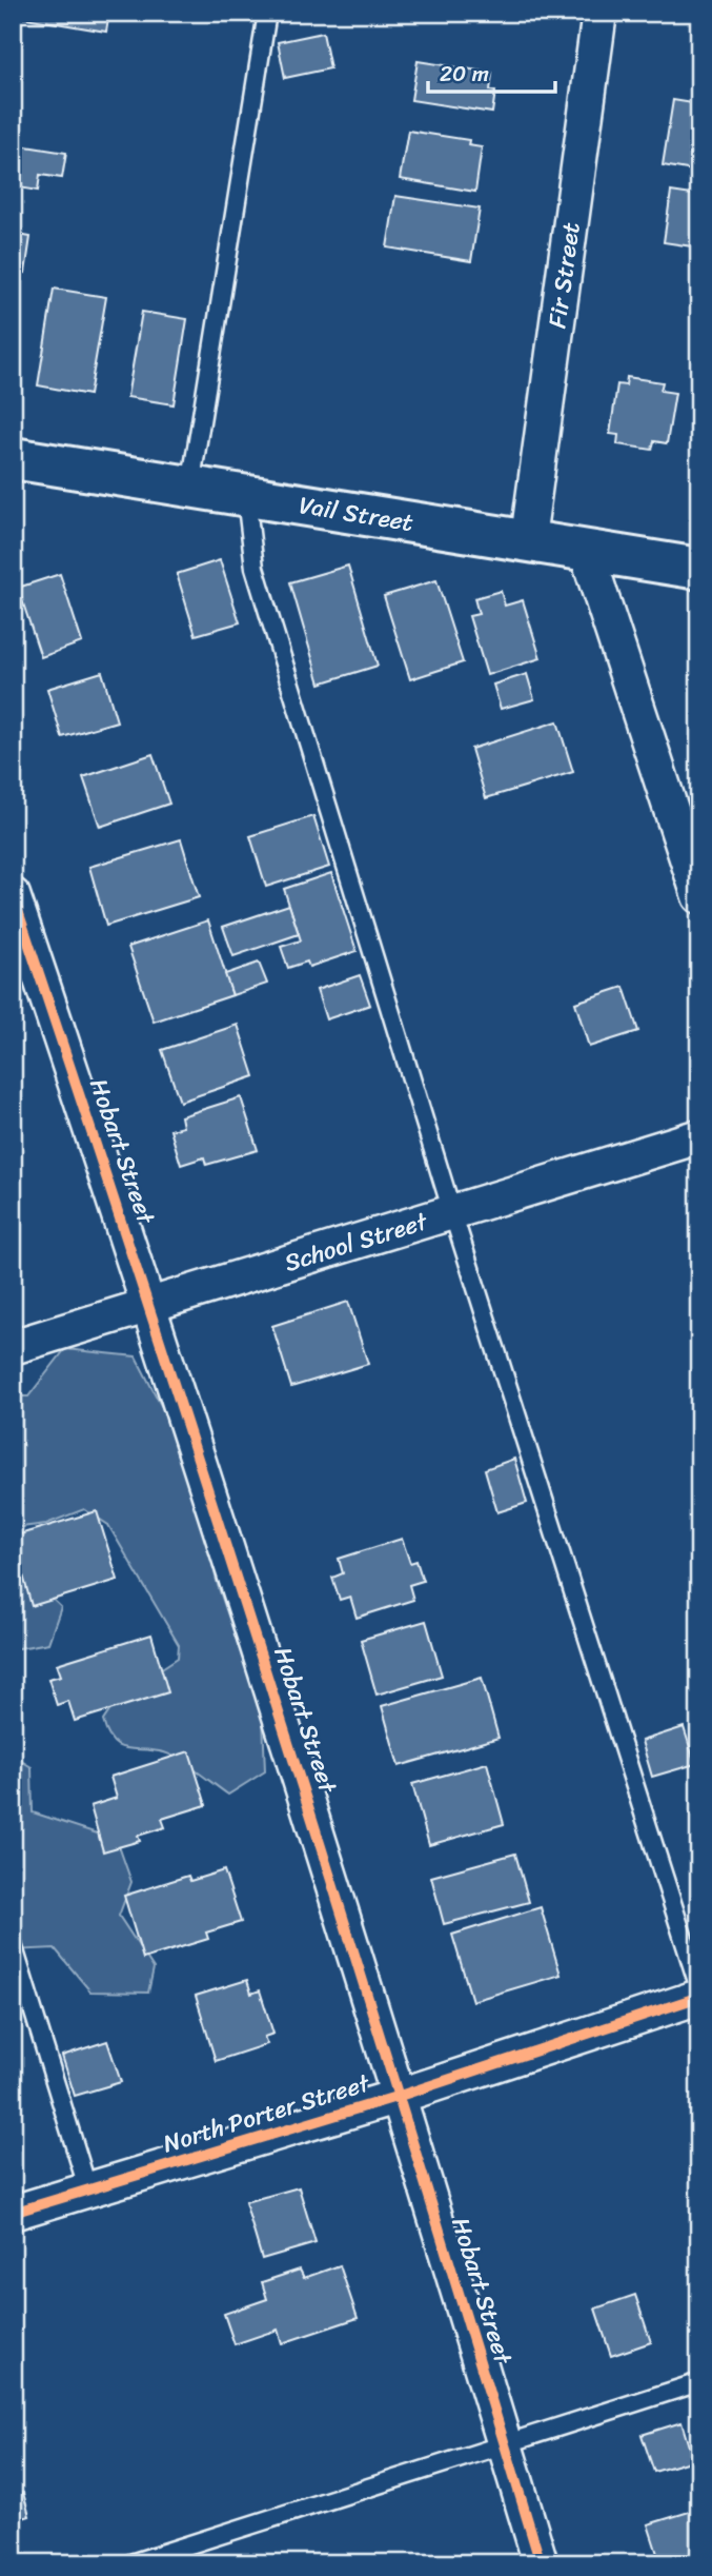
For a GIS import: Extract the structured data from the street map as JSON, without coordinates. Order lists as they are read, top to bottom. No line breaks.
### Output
{"streets":{"street":["Fir Street","Vail Street","Hobart Street","School Street","North Porter Street"]},"crossings":[["Fir Street","Vail Street"],["Hobart Street","School Street"],["Hobart Street","North Porter Street"]],"scale_bar":"20 m"}
